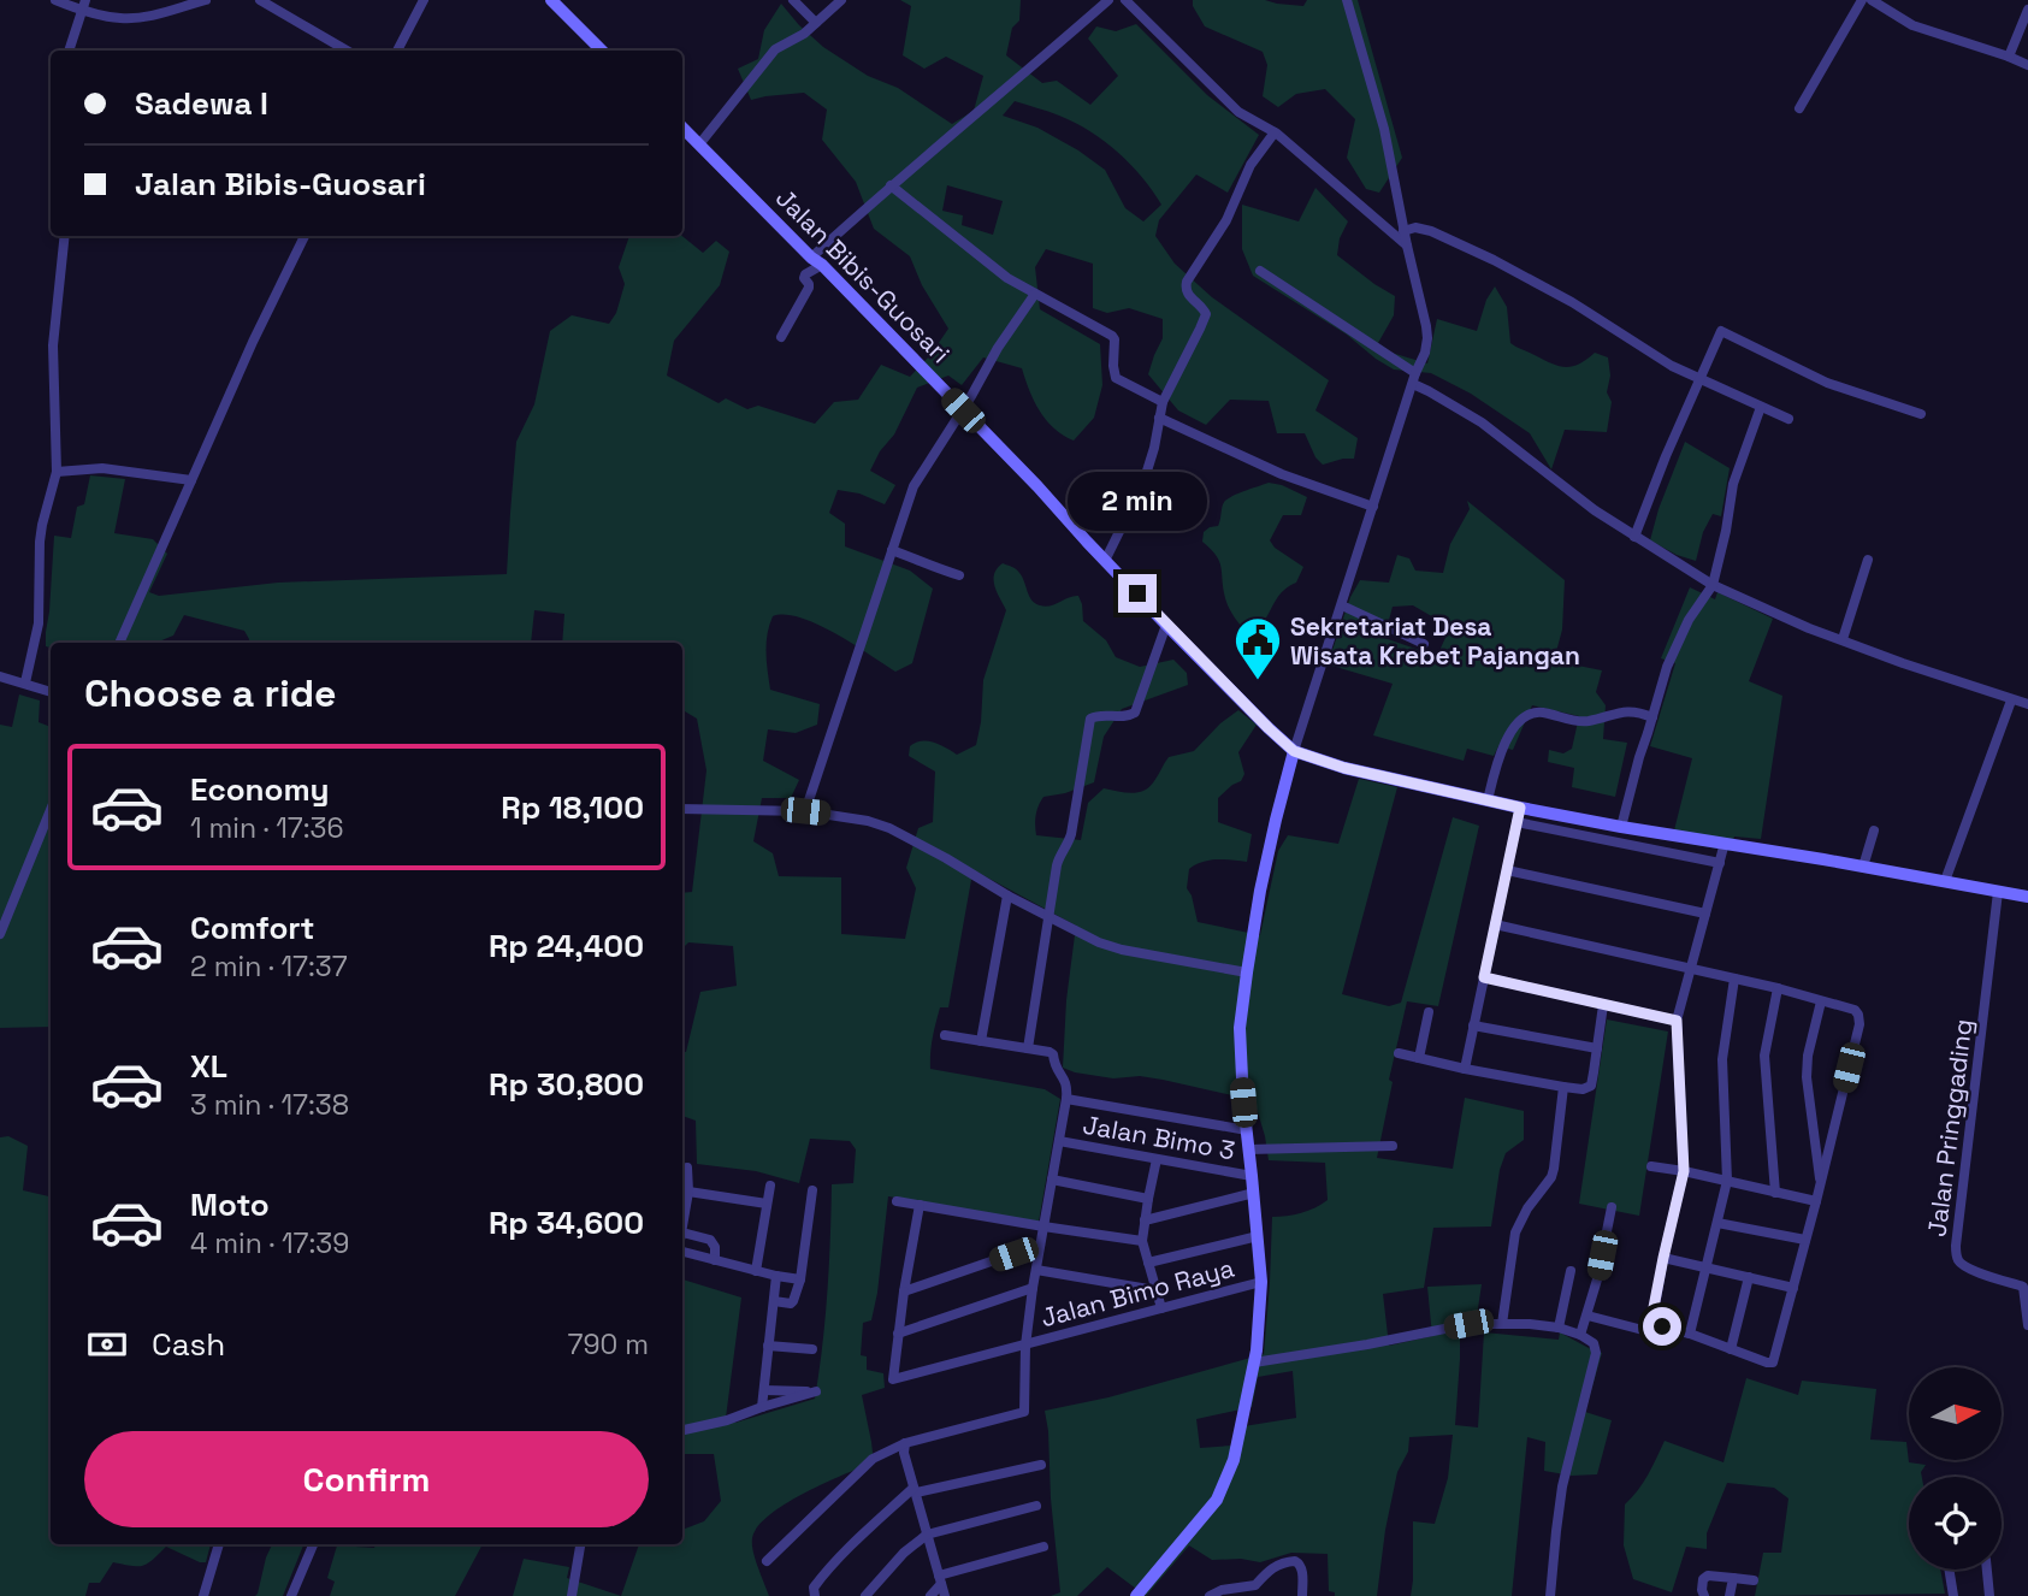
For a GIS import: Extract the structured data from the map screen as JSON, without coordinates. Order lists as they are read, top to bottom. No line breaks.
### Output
{"streets":{"street":["Jalan Bibis-Guosari","Jalan Pringgading","Jalan Bimo 3","Jalan Bimo Raya"]},"places":{"public building":["Sekretariat Desa Wisata Krebet Pajangan"]},"north":"right","page":{"banner":["Sadewa I","Jalan Bibis-Guosari"],"bubble":"2 min","heading":"Choose a ride","list":[{"name":"Economy","note":"1 min · 17:36","value":"Rp 18,100"},{"name":"Comfort","note":"2 min · 17:37","value":"Rp 24,400"},{"name":"XL","note":"3 min · 17:38","value":"Rp 30,800"},{"name":"Moto","note":"4 min · 17:39","value":"Rp 34,600"}],"pay":["Cash","790 m"],"buttons":"Confirm"}}
